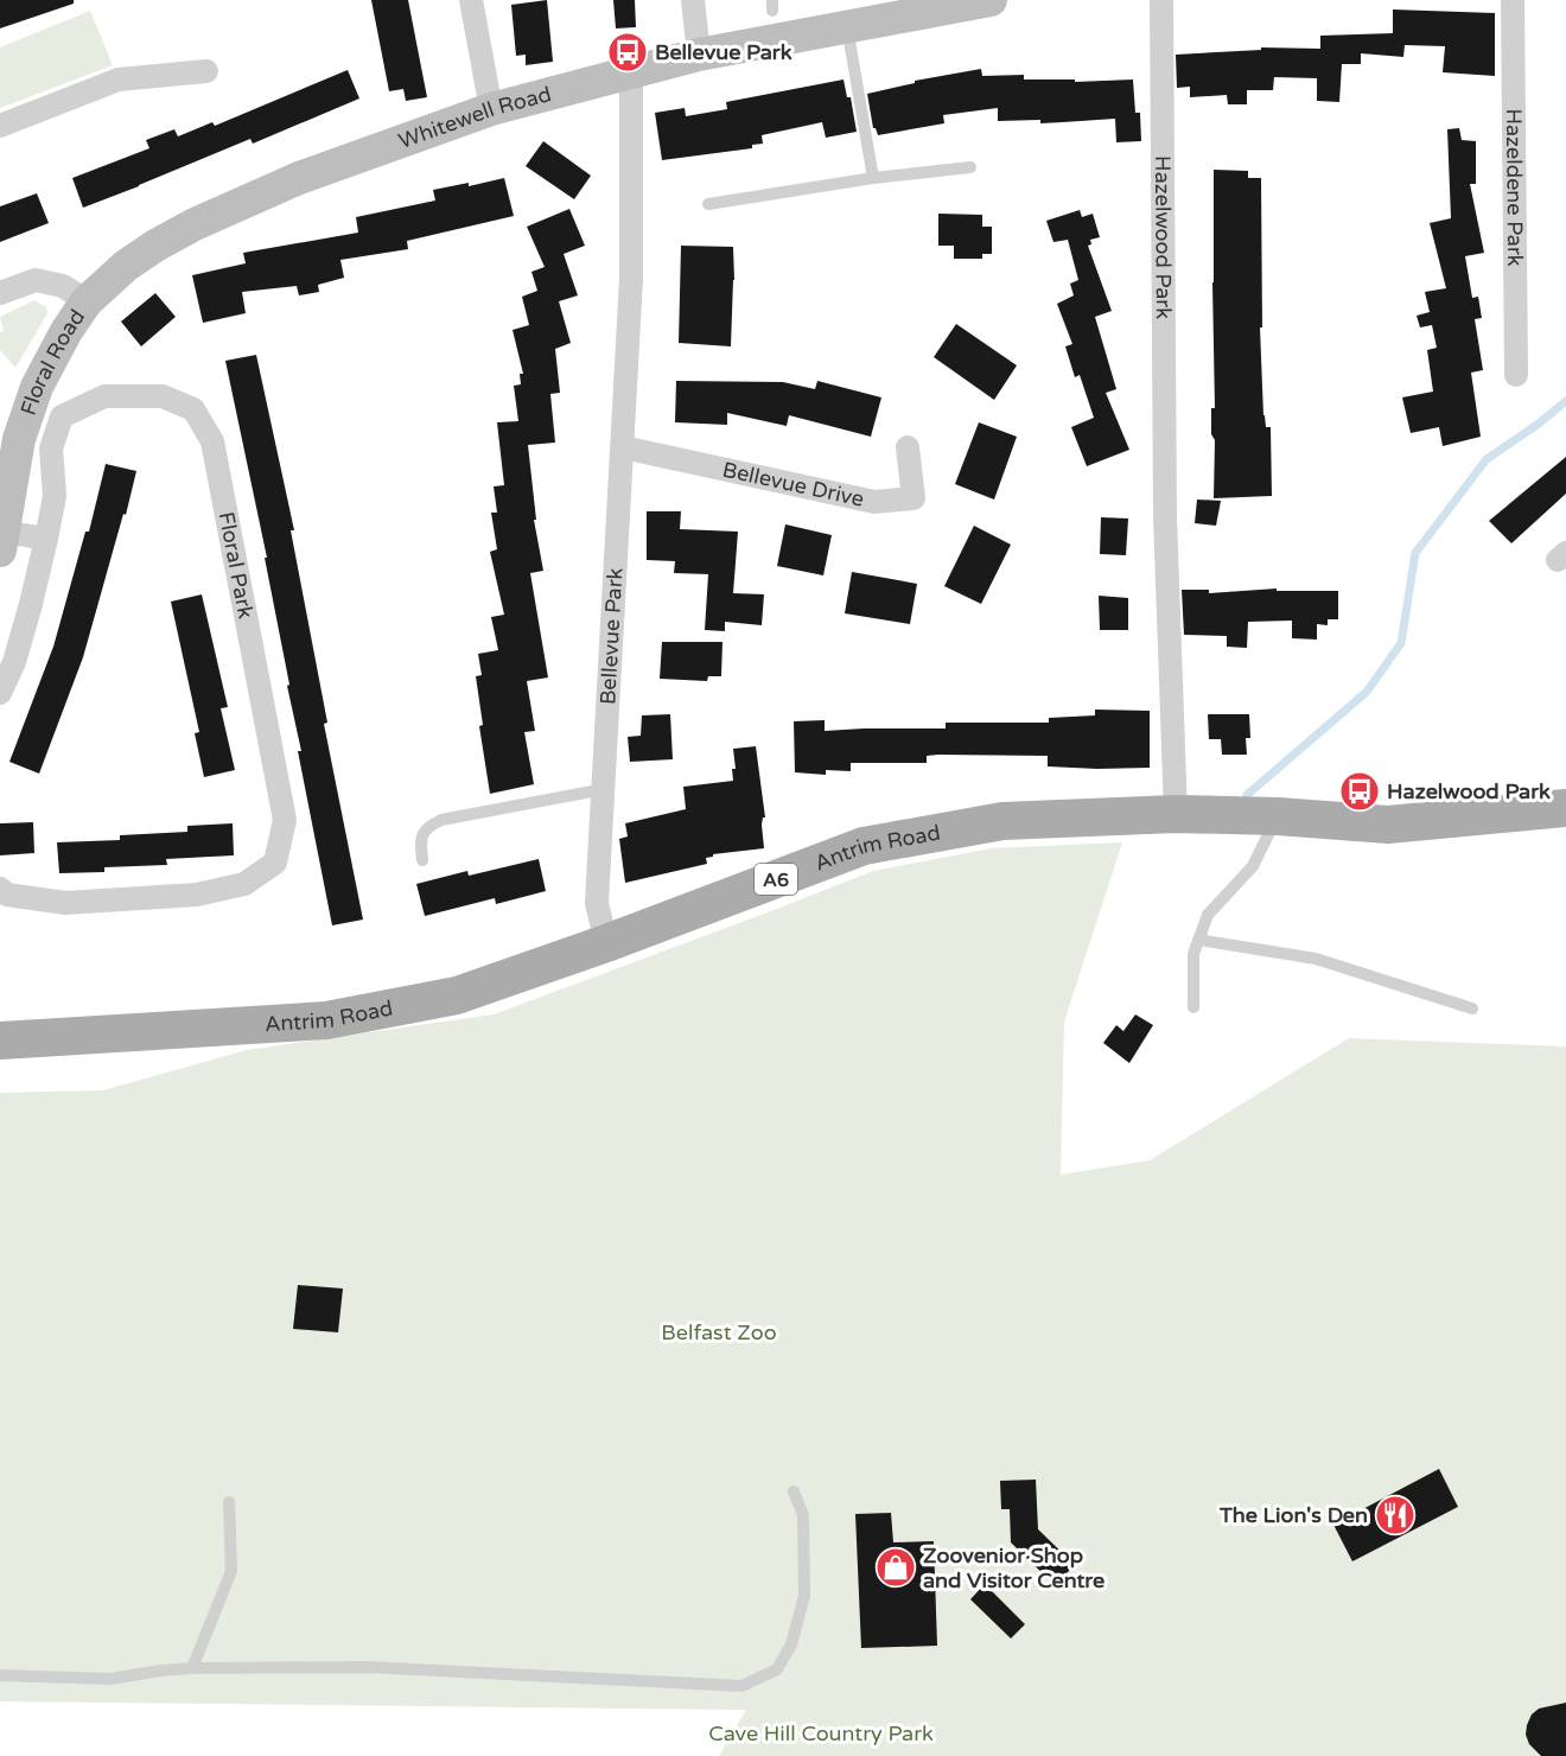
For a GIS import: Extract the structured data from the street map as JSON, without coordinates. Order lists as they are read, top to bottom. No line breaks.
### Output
{"streets":{"main road":["Antrim Road","A6"],"street":["Whitewell Road","Hazeldene Park","Hazelwood Park","Floral Road","Bellevue Drive","Floral Park","Bellevue Park"]},"crossings":[["Whitewell Road","Floral Road"],["Whitewell Road","Bellevue Park"],["Hazelwood Park","Antrim Road"],["Bellevue Drive","Bellevue Park"],["Bellevue Park","Antrim Road"]],"parks":["Belfast Zoo","Cave Hill Country Park"],"places":{"bus stop":["Bellevue Park","Hazelwood Park"],"restaurant":["The Lion's Den"],"shop":["Zoovenior Shop and Visitor Centre"]}}
